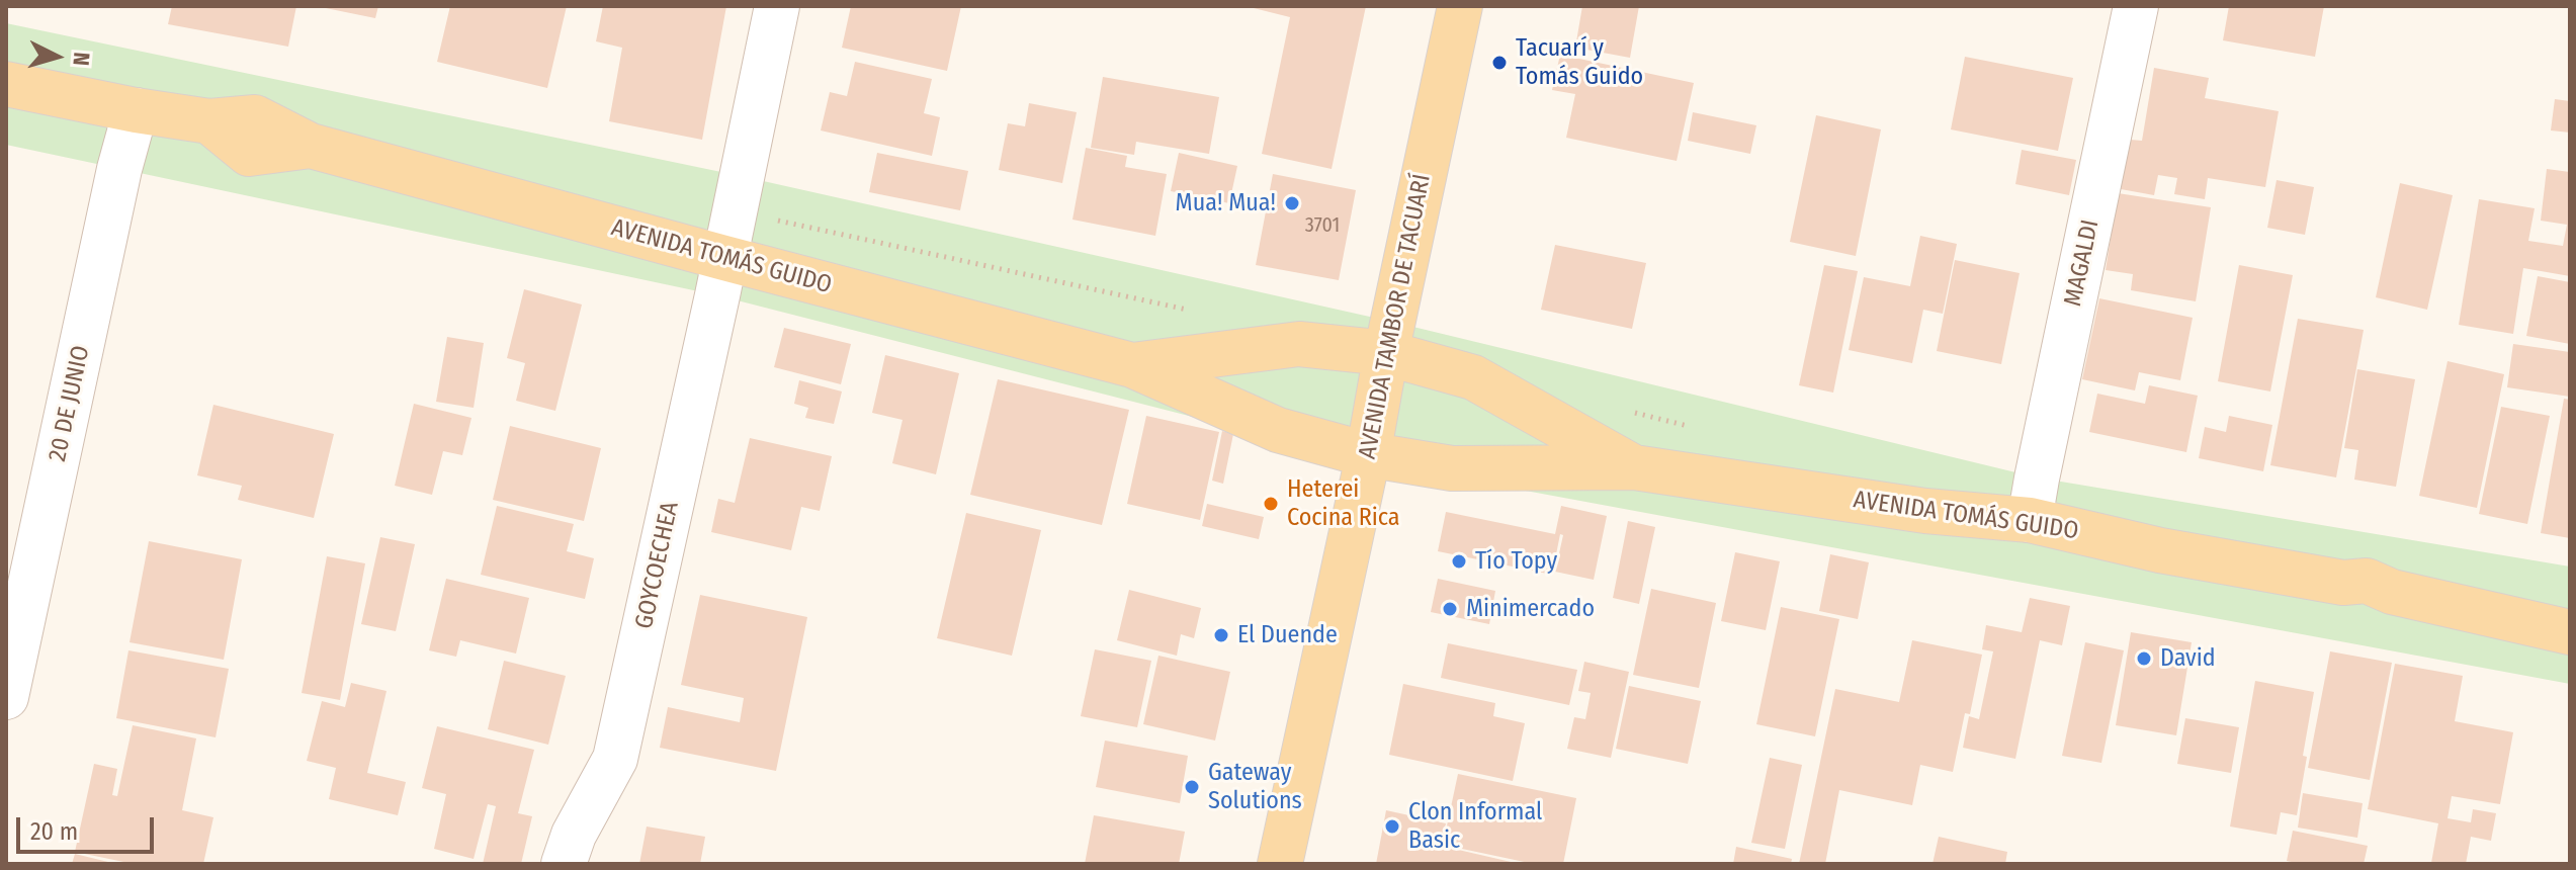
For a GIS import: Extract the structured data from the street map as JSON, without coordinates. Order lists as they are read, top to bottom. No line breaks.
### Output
{"streets":{"main road":["AVENIDA TOMÁS GUIDO","AVENIDA TAMBOR DE TACUARÍ"],"street":["MAGALDI","20 DE JUNIO","GOYCOECHEA"]},"crossings":[["AVENIDA TOMÁS GUIDO","MAGALDI"],["AVENIDA TOMÁS GUIDO","AVENIDA TAMBOR DE TACUARÍ"],["AVENIDA TOMÁS GUIDO","20 DE JUNIO"],["AVENIDA TOMÁS GUIDO","GOYCOECHEA"]],"places":["Tacuarí y Tomás Guido","Mua! Mua!","Heterei Cocina Rica","Tío Topy","Minimercado","El Duende","David","Gateway Solutions","Clon Informal Basic"],"house_numbers":["3701"],"scale_bar":"20 m","north":"right"}
